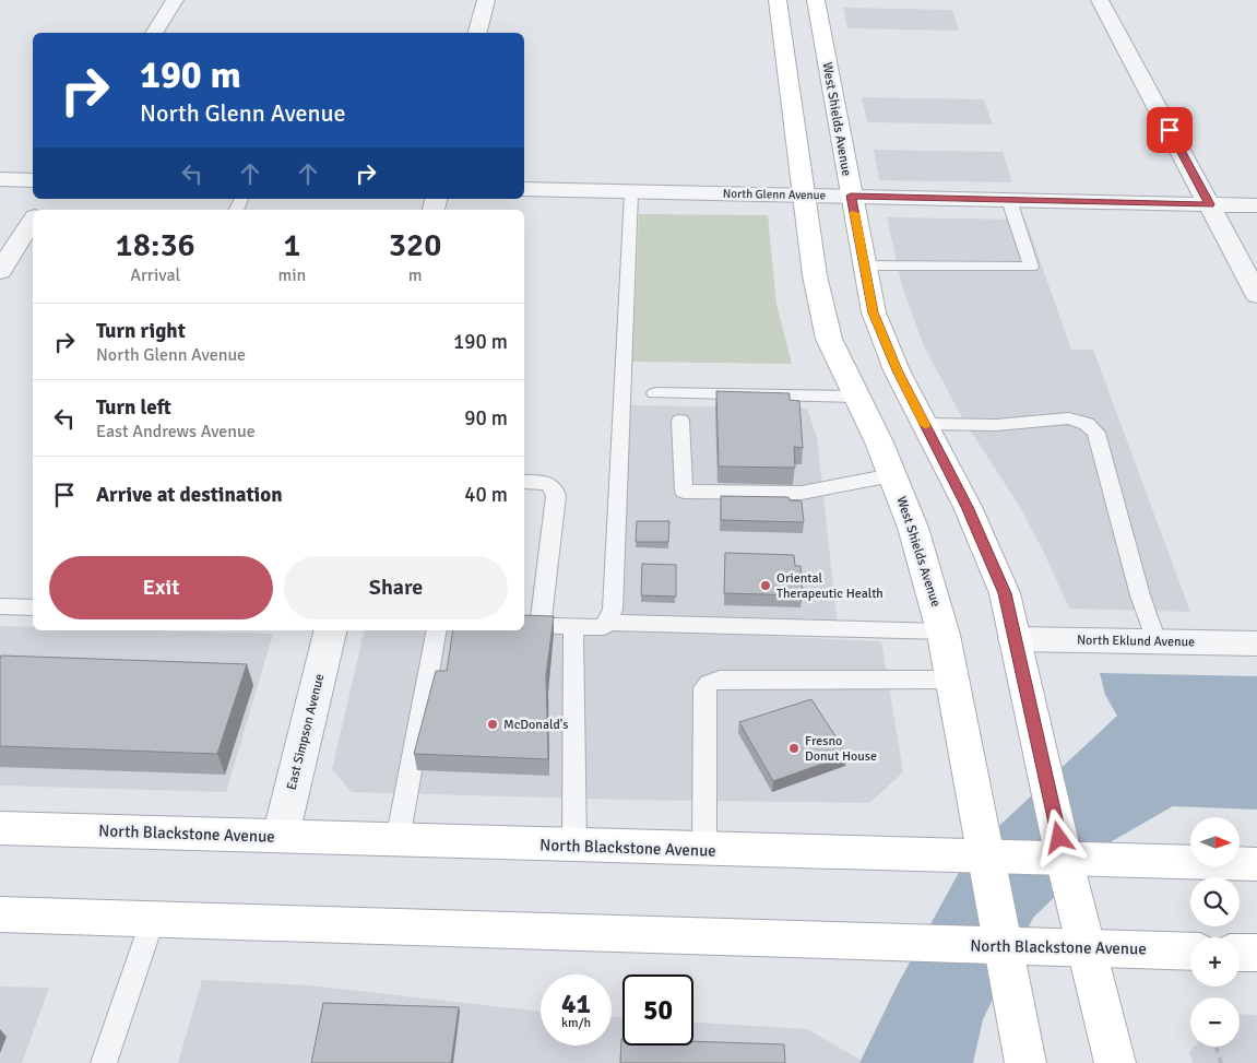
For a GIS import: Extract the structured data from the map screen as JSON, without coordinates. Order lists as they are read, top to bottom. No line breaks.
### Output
{"streets":{"main road":["West Shields Avenue","North Blackstone Avenue"],"street":["North Glenn Avenue","North Eklund Avenue","East Simpson Avenue"]},"crossings":[["West Shields Avenue","North Glenn Avenue"],["West Shields Avenue","North Eklund Avenue"],["West Shields Avenue","North Blackstone Avenue"],["East Simpson Avenue","North Blackstone Avenue"]],"places":["Oriental Therapeutic Health","McDonald's","Fresno Donut House"],"north":"right","page":{"turn":["190 m","North Glenn Avenue"],"eta":["18:36","Arrival","1","min","320","m"],"list":[{"name":"Turn right","note":"North Glenn Avenue","value":"190 m"},{"name":"Turn left","note":"East Andrews Avenue","value":"90 m"},{"name":"Arrive at destination","value":"40 m"}],"buttons":["Exit","Share"],"map_buttons":["+","−"],"speed":"41 km/h","limit":"50"}}
